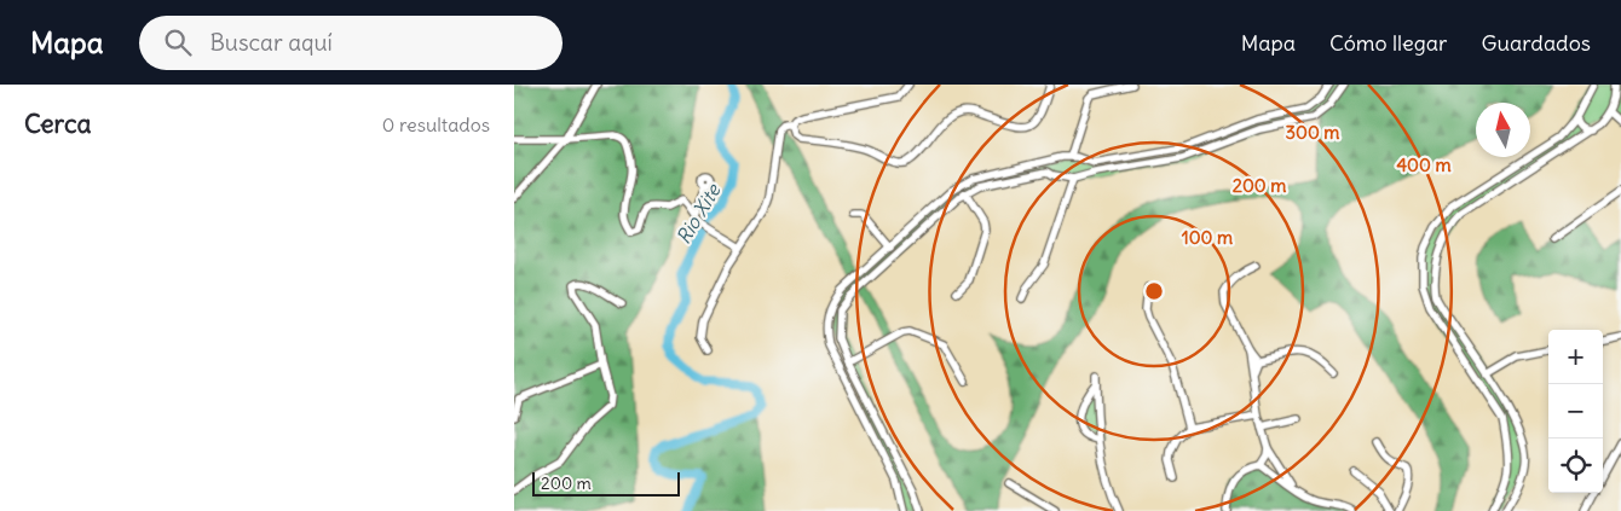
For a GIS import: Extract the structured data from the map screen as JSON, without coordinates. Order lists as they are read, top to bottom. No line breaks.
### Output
{"water":["Rio Xite"],"scale_bar":"200 m","north":"top","page":{"header":"Mapa","search":"Buscar aquí","nav":["Mapa","Cómo llegar","Guardados"],"heading":["Cerca","0 resultados"],"map_buttons":["+","−"],"scale":"200 m"},"rings":["300 m","400 m","200 m","100 m"]}
